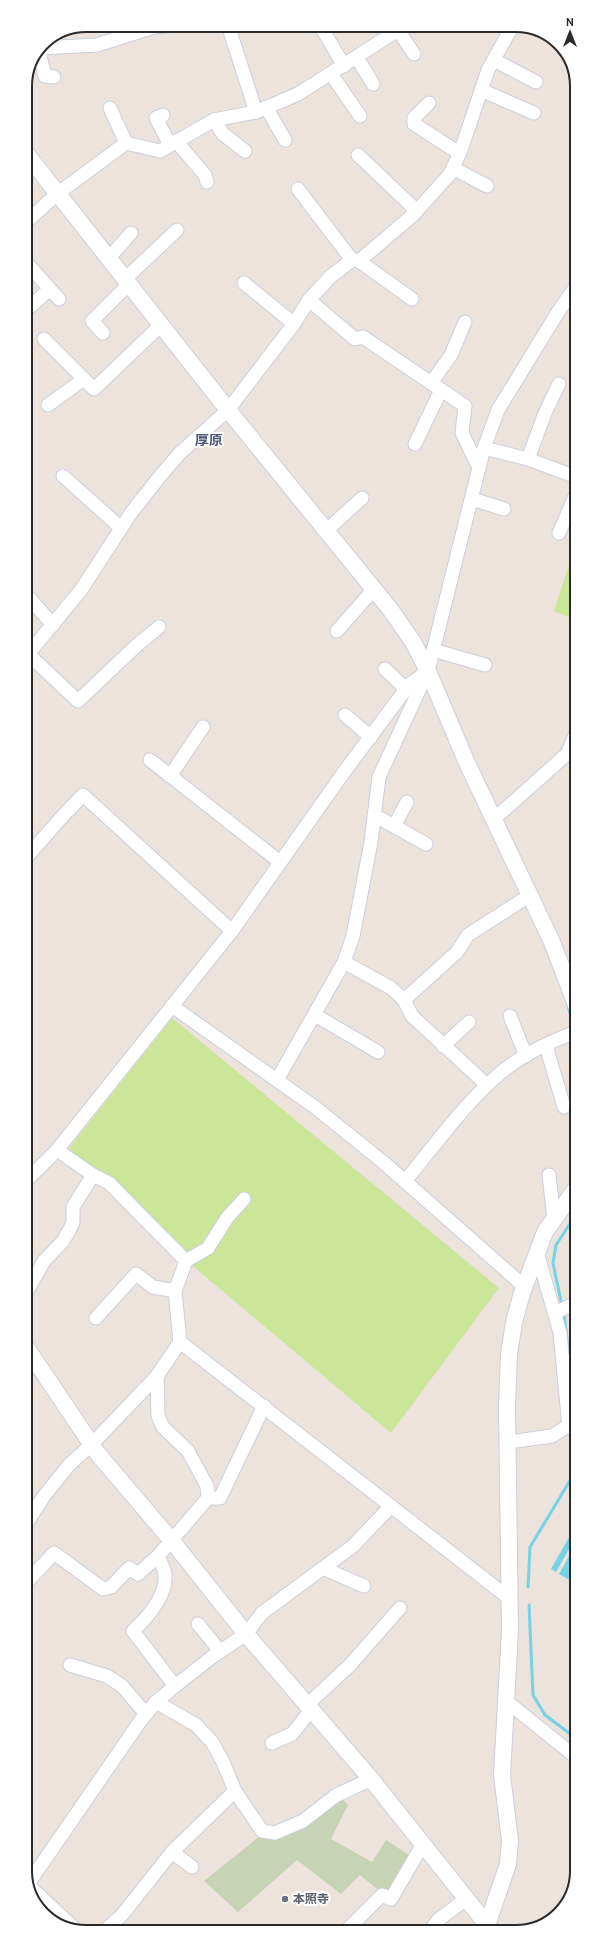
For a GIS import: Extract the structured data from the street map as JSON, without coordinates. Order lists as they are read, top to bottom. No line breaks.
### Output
{"districts":["厚原"],"places":["本照寺"],"north":"top"}
